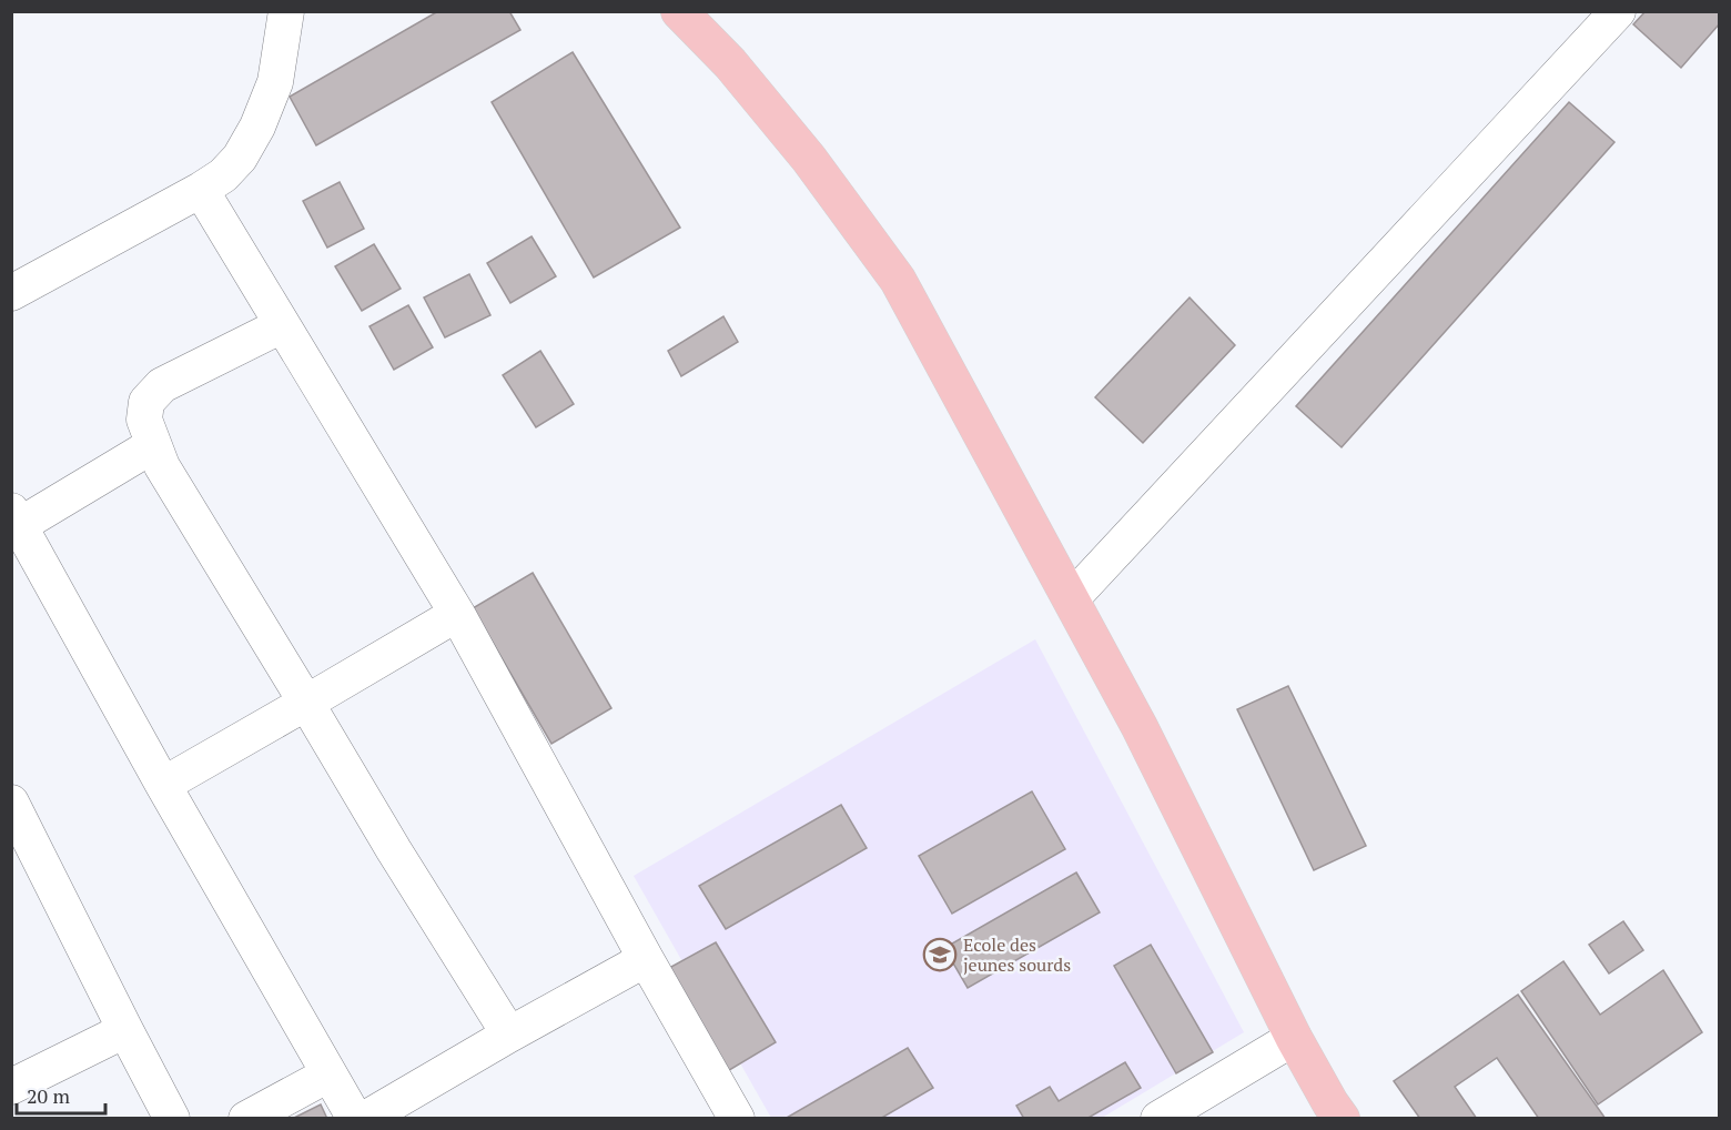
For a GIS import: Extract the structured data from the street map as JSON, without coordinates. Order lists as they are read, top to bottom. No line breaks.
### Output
{"places":{"school or university":["Ecole des jeunes sourds"]},"scale_bar":"20 m"}
